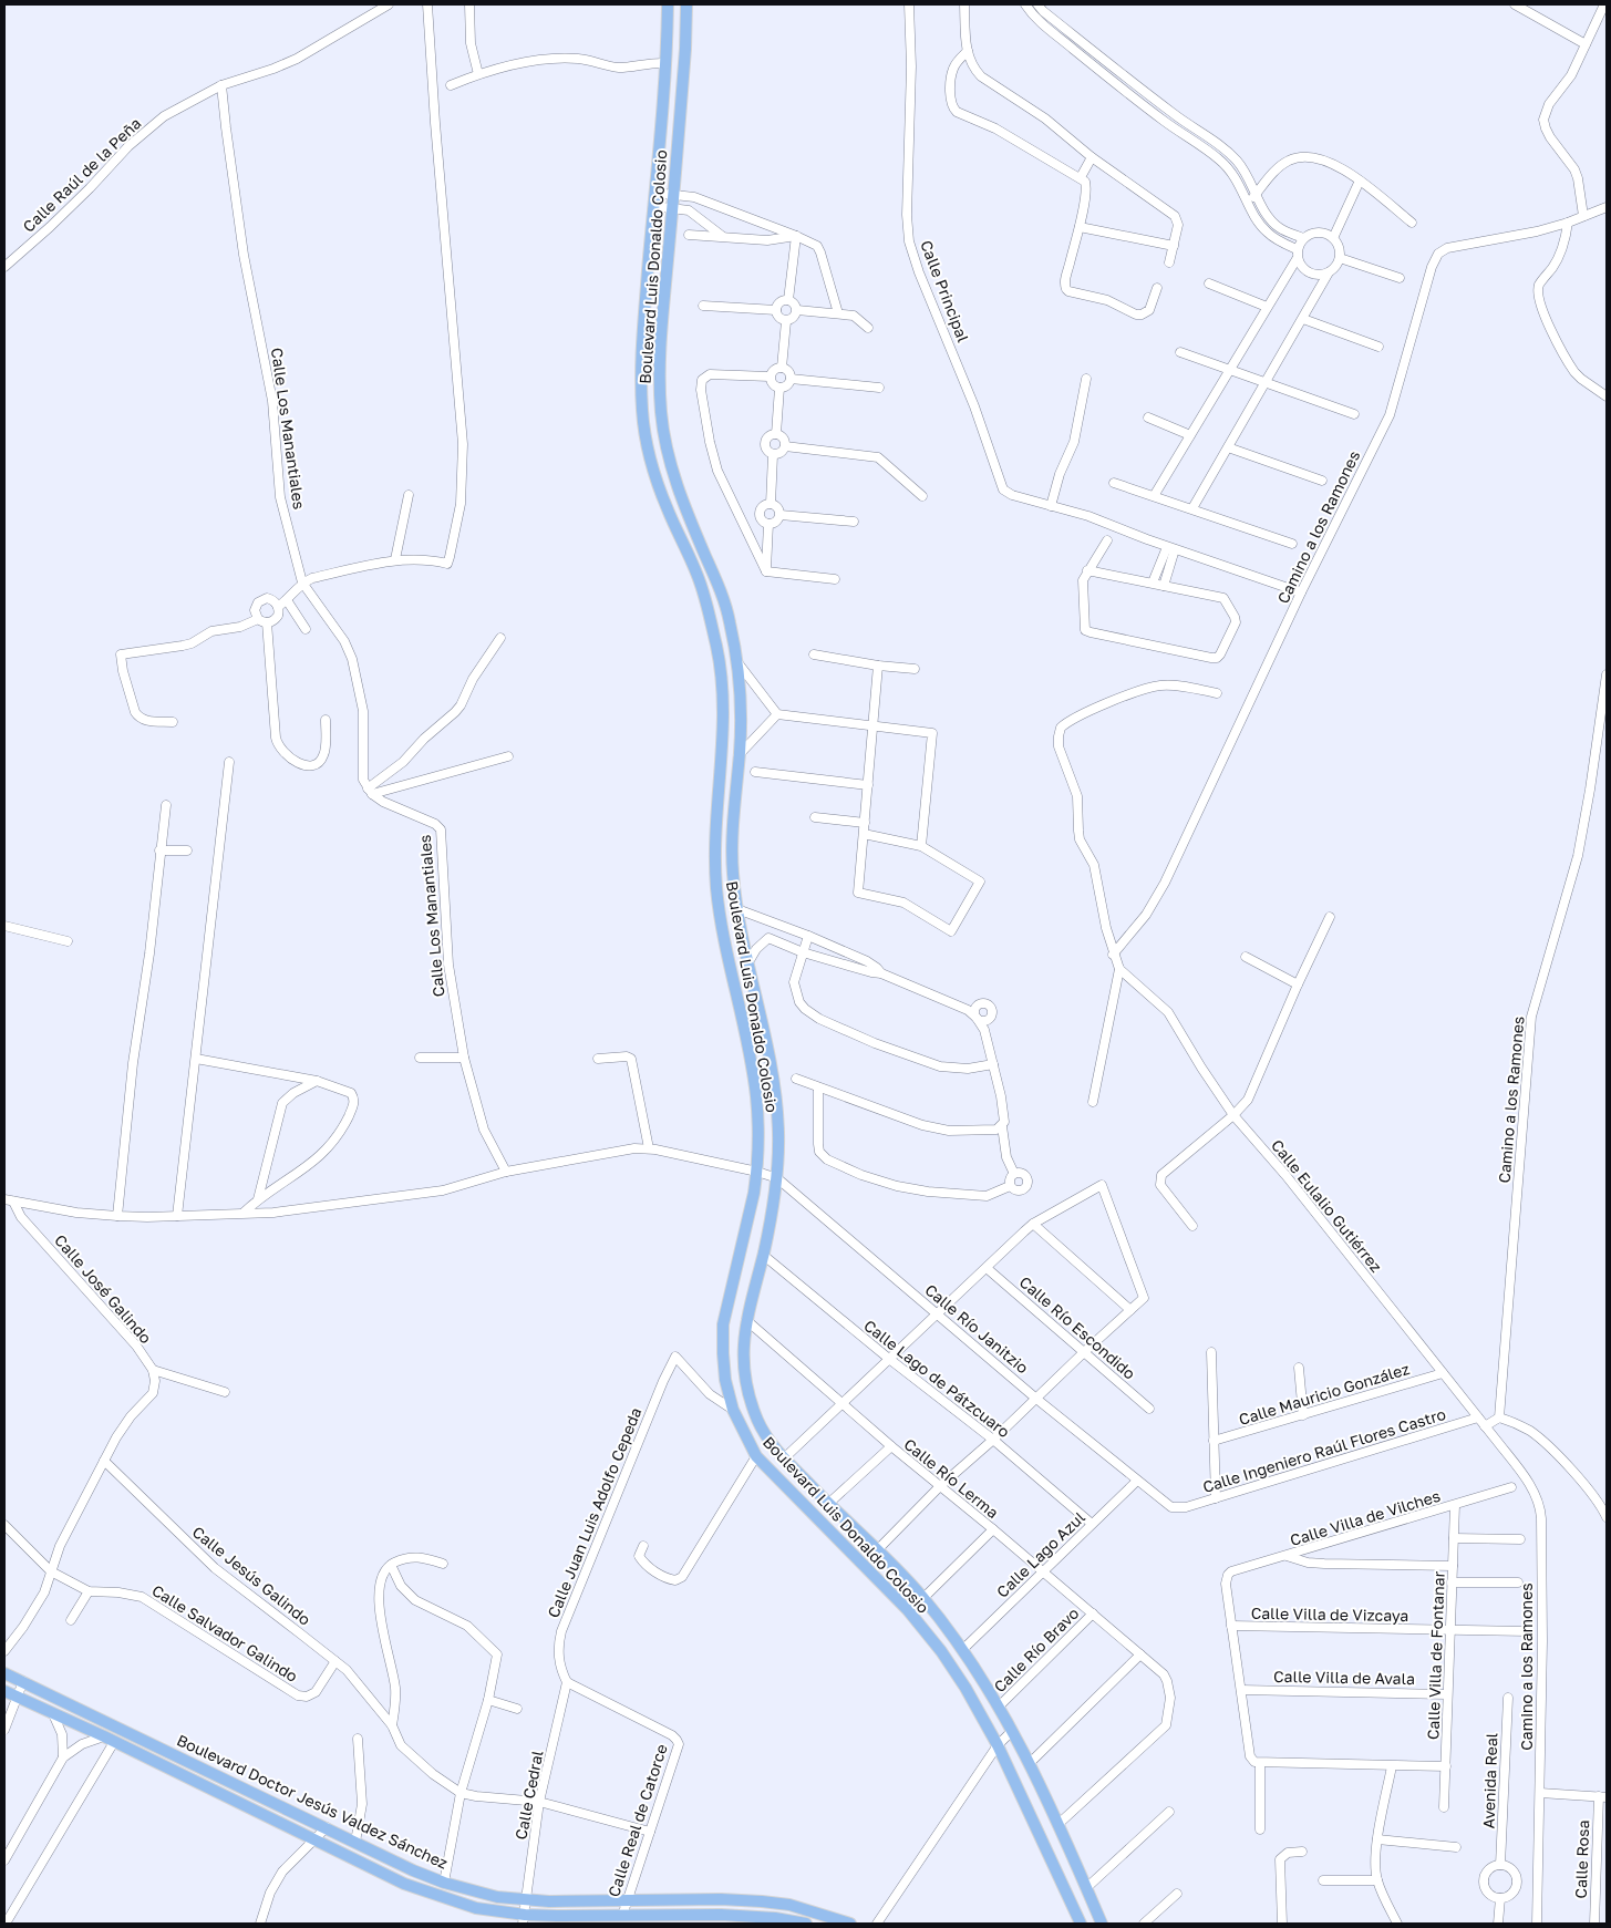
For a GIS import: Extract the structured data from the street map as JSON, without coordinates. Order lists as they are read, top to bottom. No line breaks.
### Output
{"streets":{"main road":["Boulevard Luis Donaldo Colosio","Boulevard Doctor Jesús Valdez Sánchez"],"street":["Calle Raúl de la Peña","Calle Principal","Calle Los Manantiales","Camino a los Ramones","Calle Eulalio Gutiérrez","Calle José Galindo","Calle Río Escondido","Calle Río Janitzio","Calle Lago de Pátzcuaro","Calle Mauricio González","Calle Ingeniero Raúl Flores Castro","Calle Río Lerma","Calle Juan Luis Adolfo Cepeda","Calle Villa de Vilches","Calle Lago Azul","Calle Jesús Galindo","Calle Villa de Vizcaya","Calle Salvador Galindo","Calle Río Bravo","Calle Villa de Fontanar","Calle Villa de Avala","Avenida Real","Calle Cedral","Calle Real de Catorce","Calle Rosa"]},"crossings":[["Calle Raúl de la Peña","Calle Los Manantiales"],["Boulevard Luis Donaldo Colosio","Calle Río Janitzio"],["Boulevard Luis Donaldo Colosio","Calle Lago de Pátzcuaro"],["Boulevard Luis Donaldo Colosio","Calle Río Lerma"],["Boulevard Luis Donaldo Colosio","Calle Juan Luis Adolfo Cepeda"],["Boulevard Luis Donaldo Colosio","Calle Lago Azul"],["Boulevard Luis Donaldo Colosio","Calle Río Bravo"],["Calle Principal","Camino a los Ramones"],["Calle Los Manantiales","Calle Río Janitzio"],["Camino a los Ramones","Calle Eulalio Gutiérrez"],["Camino a los Ramones","Calle Mauricio González"],["Camino a los Ramones","Calle Ingeniero Raúl Flores Castro"],["Calle Eulalio Gutiérrez","Calle Mauricio González"],["Calle José Galindo","Calle Río Janitzio"],["Calle Río Janitzio","Calle Ingeniero Raúl Flores Castro"],["Calle Río Janitzio","Calle Lago Azul"],["Calle Lago de Pátzcuaro","Calle Lago Azul"],["Calle Río Lerma","Calle Lago Azul"],["Calle Río Lerma","Calle Río Bravo"],["Calle Juan Luis Adolfo Cepeda","Calle Cedral"],["Calle Juan Luis Adolfo Cepeda","Calle Real de Catorce"],["Calle Villa de Vilches","Calle Villa de Vizcaya"],["Calle Villa de Vilches","Calle Villa de Fontanar"],["Calle Jesús Galindo","Calle Salvador Galindo"],["Calle Villa de Vizcaya","Calle Villa de Fontanar"],["Calle Villa de Fontanar","Calle Villa de Avala"],["Calle Cedral","Boulevard Doctor Jesús Valdez Sánchez"],["Calle Cedral","Calle Real de Catorce"],["Boulevard Doctor Jesús Valdez Sánchez","Calle Real de Catorce"]]}
